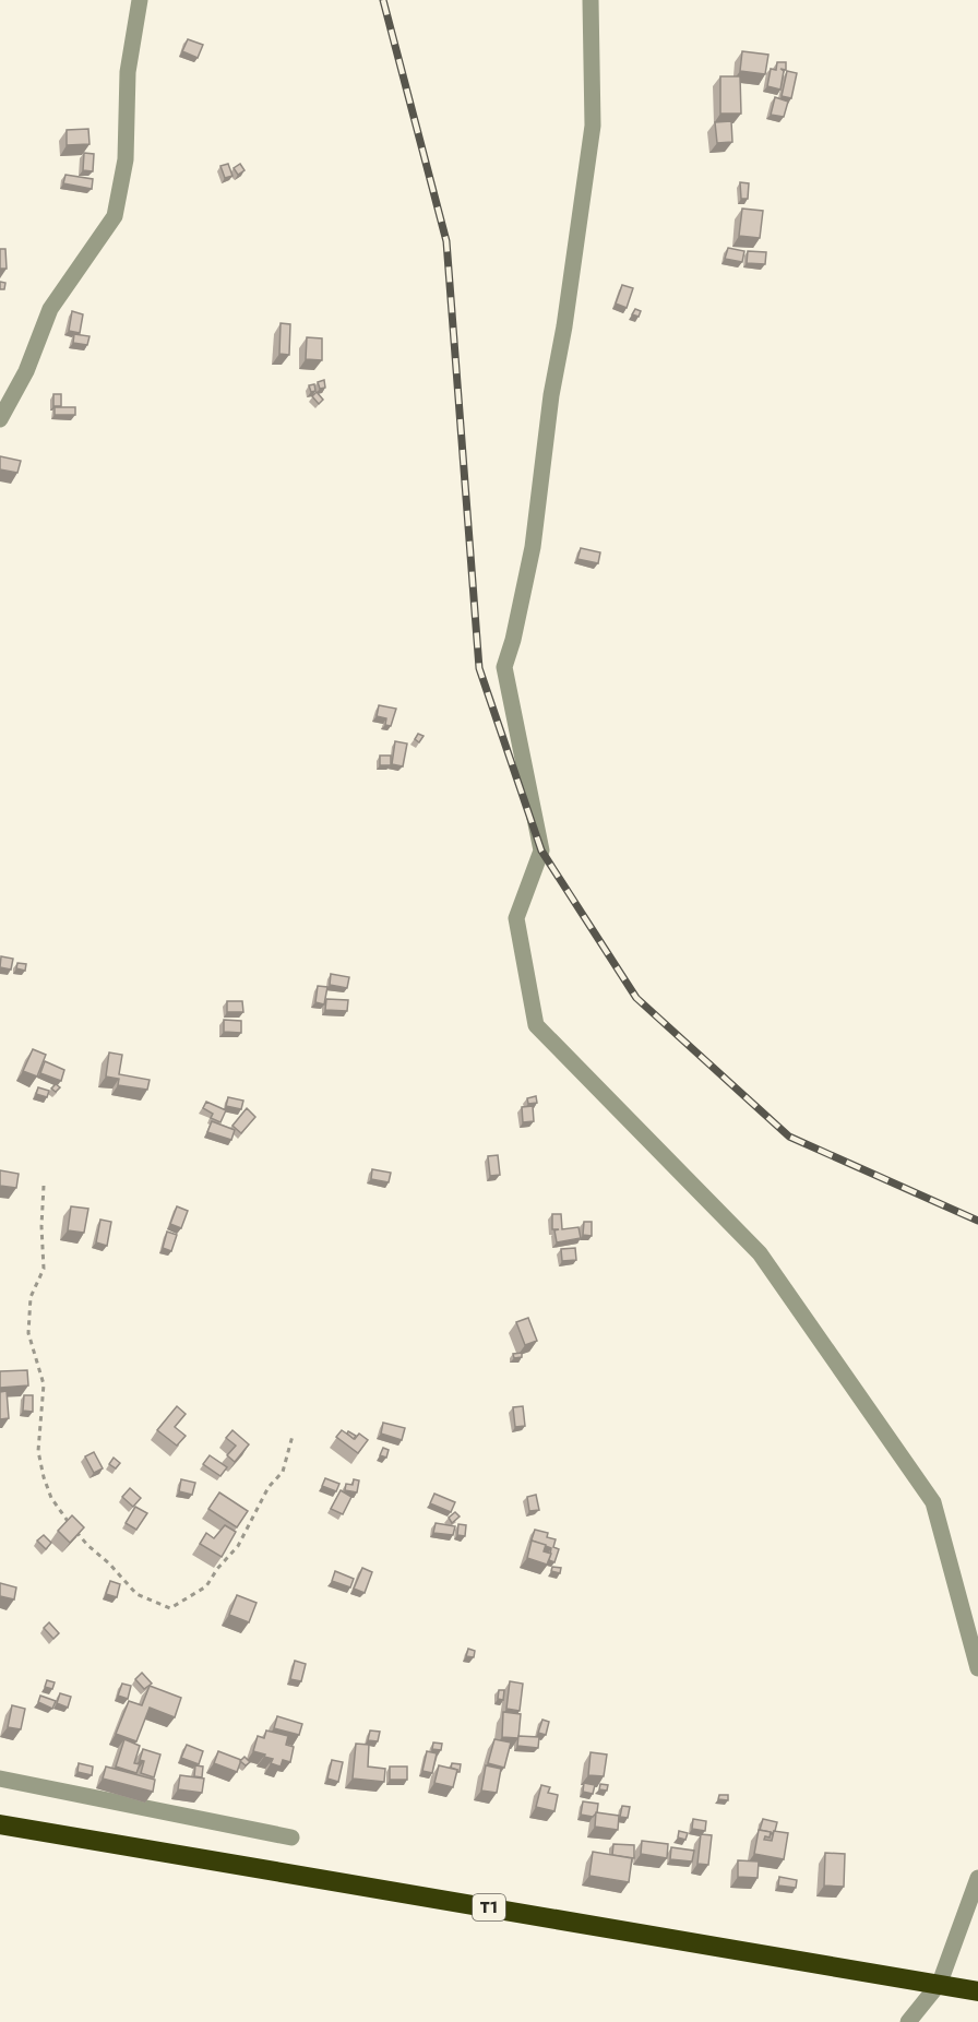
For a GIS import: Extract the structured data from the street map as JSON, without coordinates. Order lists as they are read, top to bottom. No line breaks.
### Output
{"streets":{"highway":["T1"]}}
